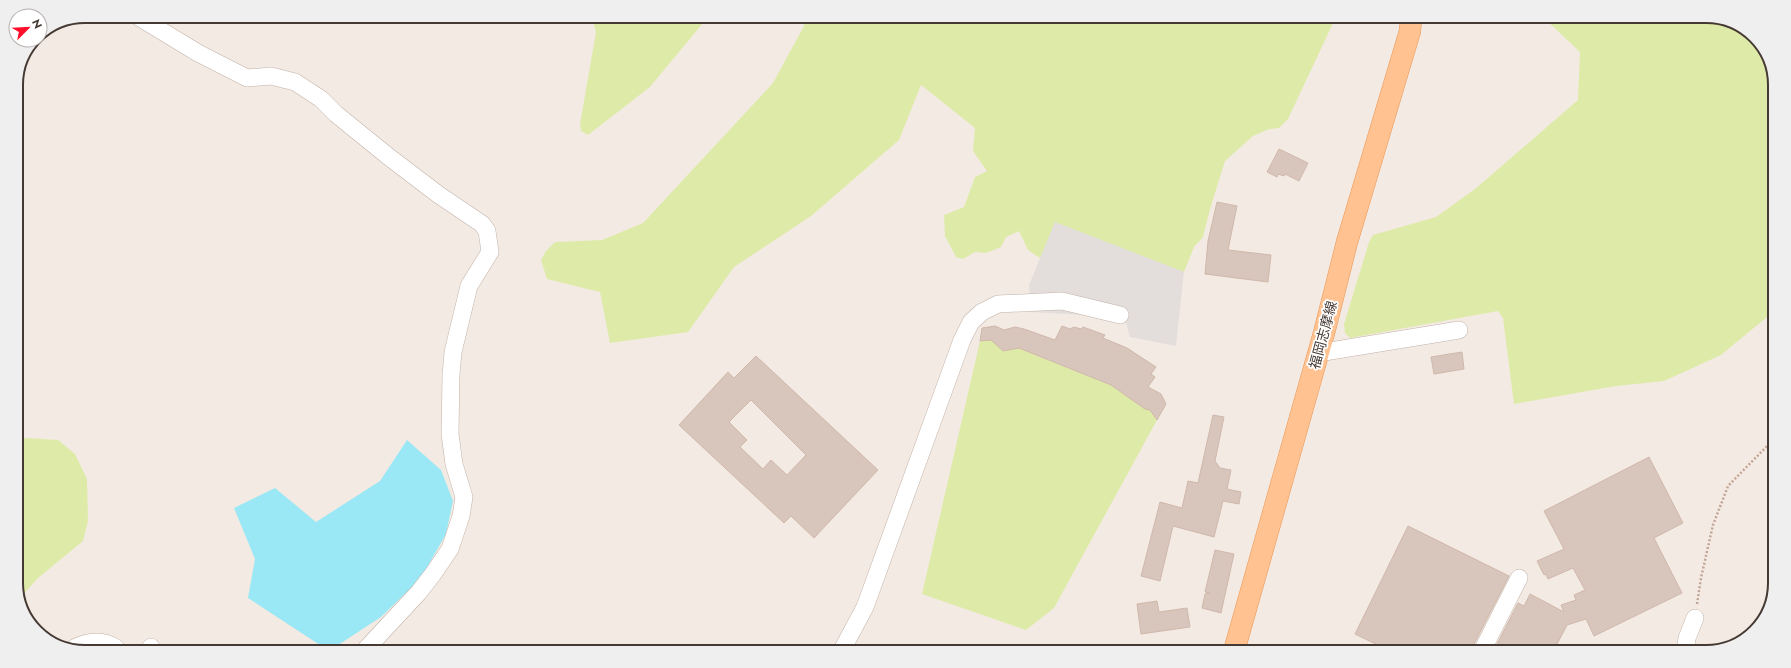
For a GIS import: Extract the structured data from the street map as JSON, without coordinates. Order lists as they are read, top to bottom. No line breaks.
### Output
{"streets":{"main road":["福岡志摩線"]},"north":"top right"}
